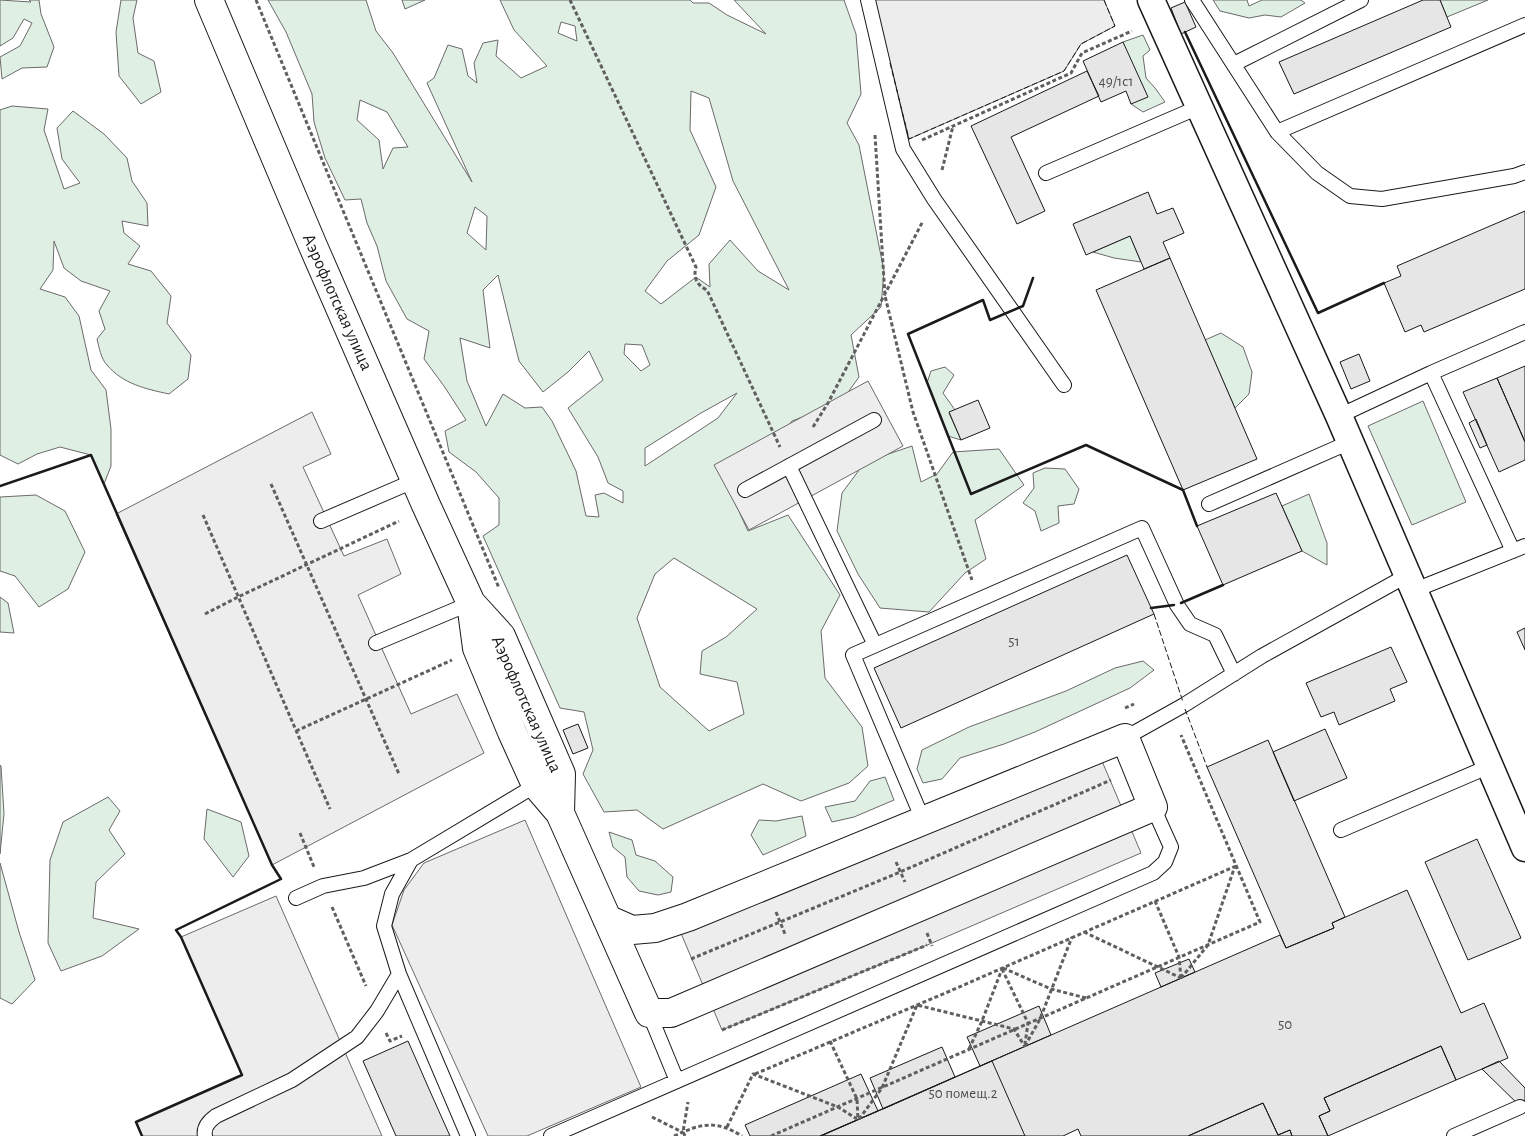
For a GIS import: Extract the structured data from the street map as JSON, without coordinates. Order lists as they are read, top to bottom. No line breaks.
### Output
{"streets":{"main road":["Аэрофлотская улица"]},"house_numbers":["49/1с1","51","50","50 помещ.2"]}
